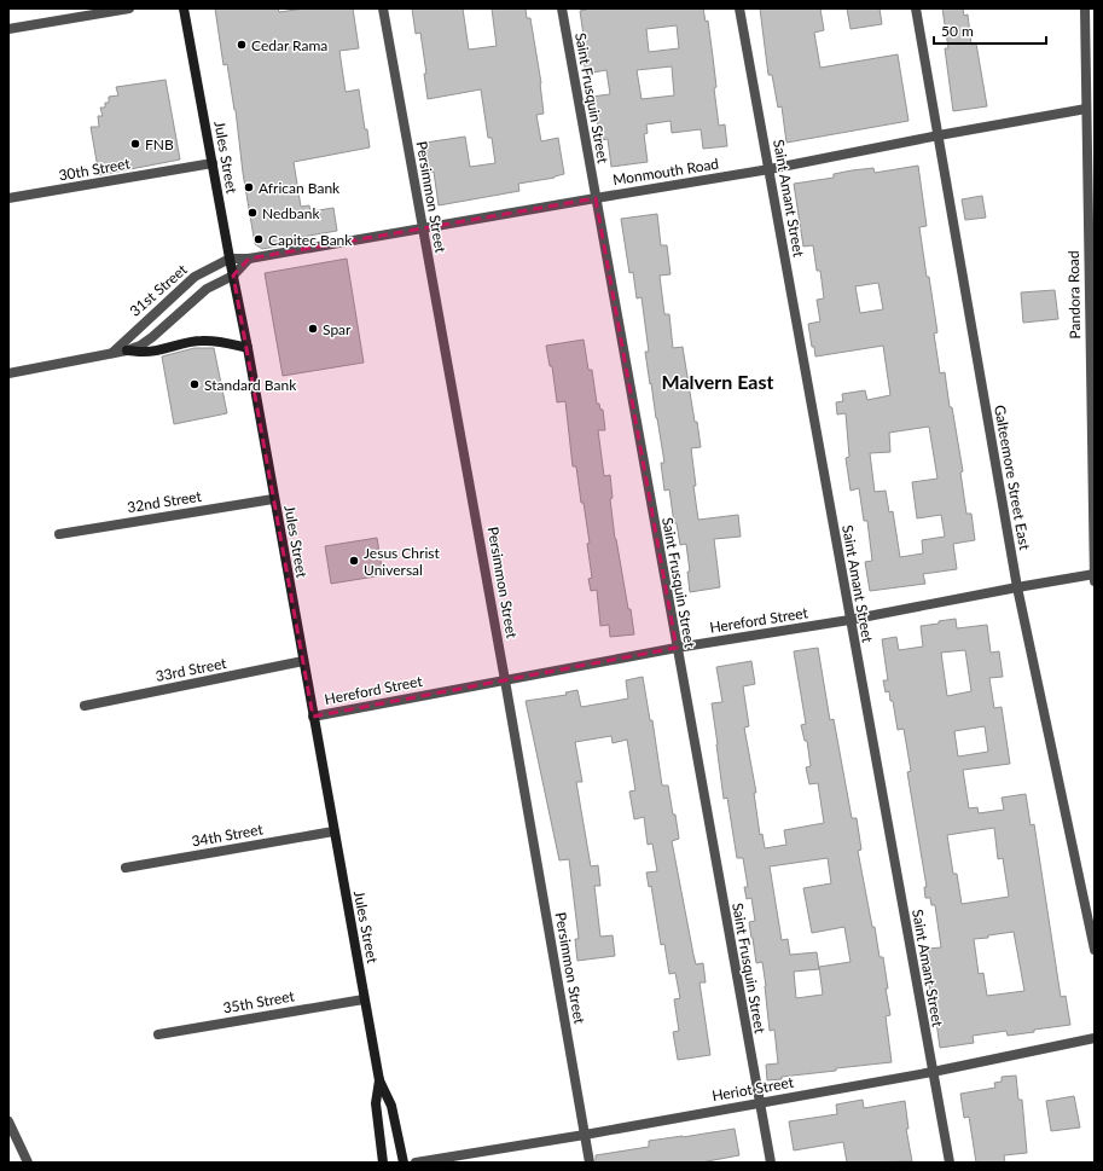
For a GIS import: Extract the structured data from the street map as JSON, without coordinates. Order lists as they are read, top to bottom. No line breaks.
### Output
{"streets":{"main road":["Jules Street"],"street":["Saint Frusquin Street","30th Street","Monmouth Road","Persimmon Street","Saint Amant Street","31st Street","Pandora Road","Galteemore Street East","32nd Street","Hereford Street","33rd Street","34th Street","35th Street","Heriot Street"]},"crossings":[["Saint Frusquin Street","Monmouth Road"],["Saint Frusquin Street","Hereford Street"],["Saint Frusquin Street","Heriot Street"],["Jules Street","30th Street"],["Jules Street","Monmouth Road"],["Jules Street","31st Street"],["Jules Street","32nd Street"],["Jules Street","Hereford Street"],["Jules Street","33rd Street"],["Jules Street","34th Street"],["Jules Street","35th Street"],["Monmouth Road","Persimmon Street"],["Monmouth Road","Saint Amant Street"],["Monmouth Road","31st Street"],["Monmouth Road","Pandora Road"],["Monmouth Road","Galteemore Street East"],["Persimmon Street","Hereford Street"],["Persimmon Street","Heriot Street"],["Saint Amant Street","Hereford Street"],["Saint Amant Street","Heriot Street"],["Pandora Road","Hereford Street"],["Galteemore Street East","Hereford Street"]],"districts":["Malvern East"],"places":["Cedar Rama","FNB","African Bank","Nedbank","Capitec Bank","Spar","Standard Bank","Jesus Christ Universal"],"scale_bar":"50 m"}
